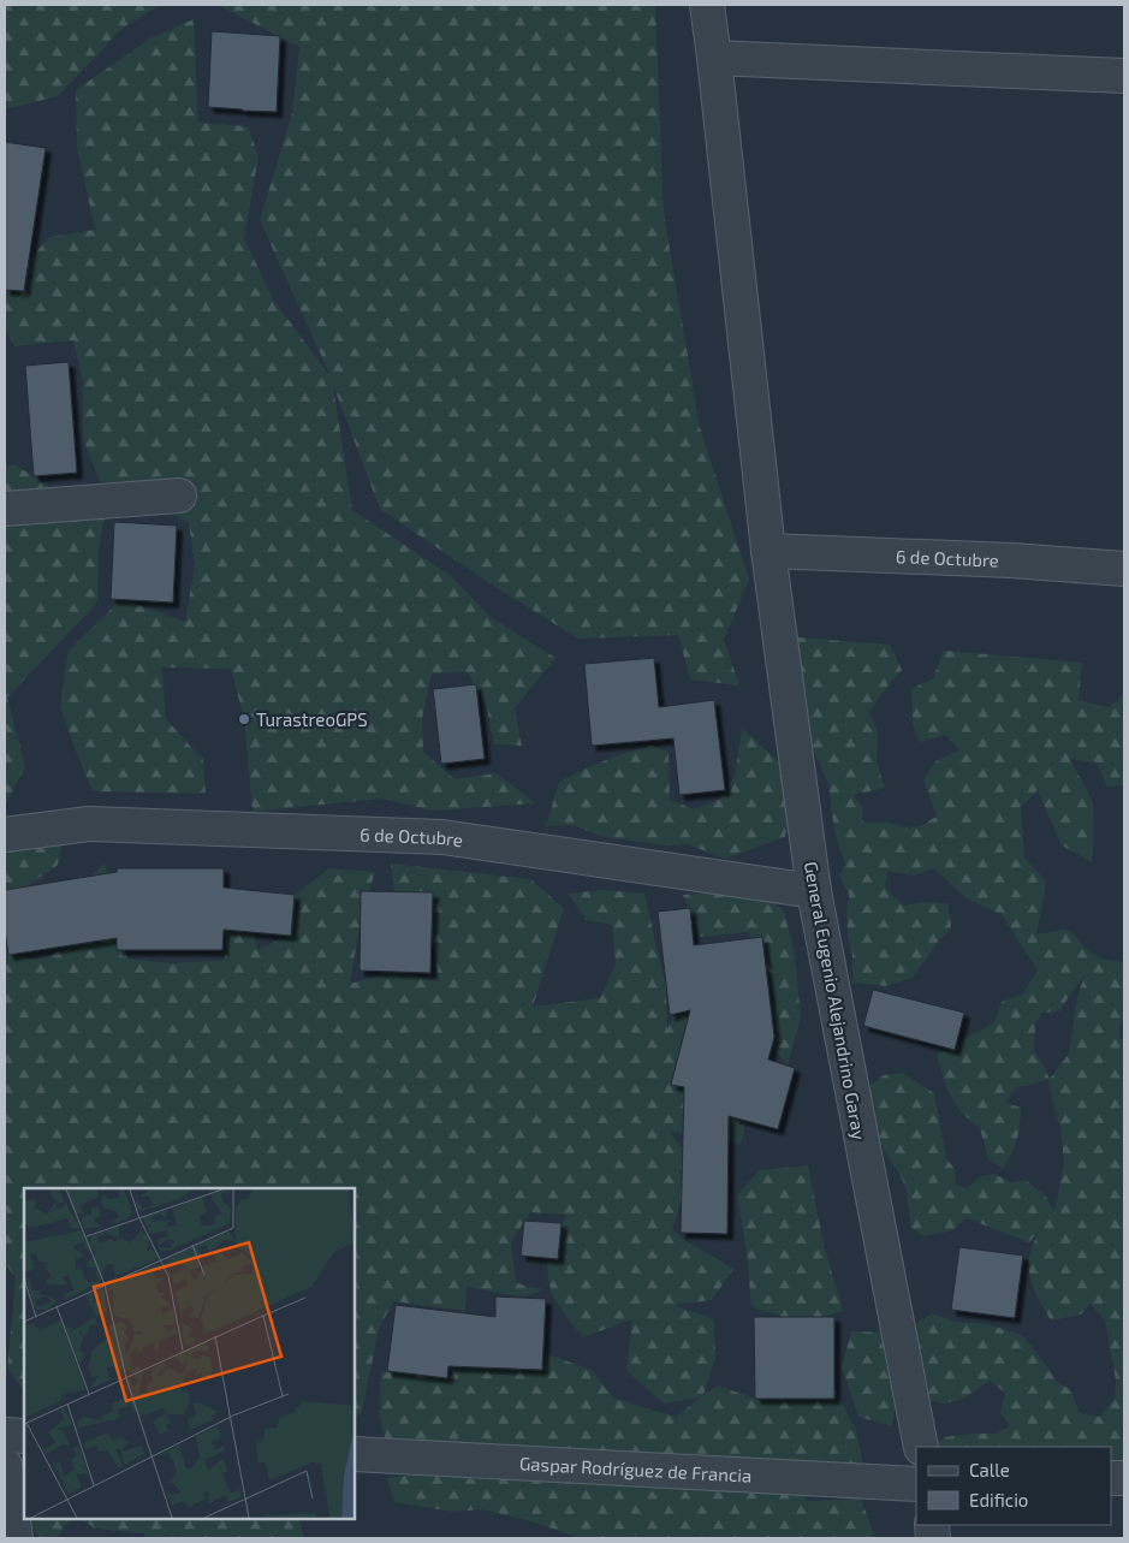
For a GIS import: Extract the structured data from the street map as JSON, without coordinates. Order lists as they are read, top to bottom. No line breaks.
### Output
{"streets":{"street":["6 de Octubre","General Eugenio Alejandrino Garay","Gaspar Rodríguez de Francia"]},"crossings":[["6 de Octubre","General Eugenio Alejandrino Garay"]],"places":["TurastreoGPS"],"legend":["Calle","Edificio"]}
